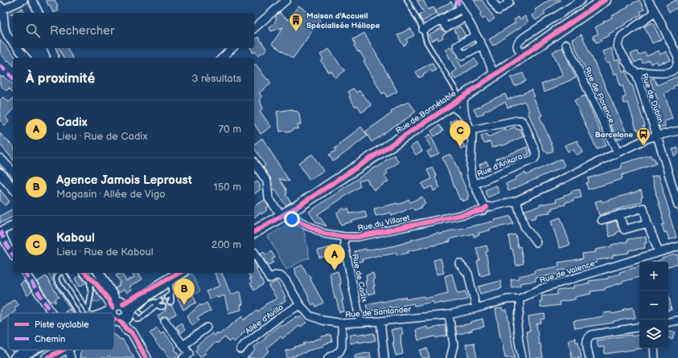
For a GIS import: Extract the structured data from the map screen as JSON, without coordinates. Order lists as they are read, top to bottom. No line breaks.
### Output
{"streets":{"main road":["Rue de Bonnétable"],"street":["Rue de Florence","Rue de Dublin","Rue d'Ankara","Rue du Villaret","Rue de Valence","Rue de Cadix","Rue de Santander","Allée d'Avilla"]},"crossings":[["Rue de Florence","Rue du Villaret"],["Rue de Dublin","Rue du Villaret"],["Rue de Bonnétable","Rue du Villaret"],["Rue du Villaret","Rue de Cadix"],["Rue de Valence","Rue de Santander"],["Rue de Cadix","Rue de Santander"],["Rue de Santander","Allée d'Avilla"]],"places":{"building":["Maison d'Accueil Spécialisée Héliope"],"bus stop":["Barcelone"]},"legend":["Piste cyclable","Chemin"],"page":{"search":"Rechercher","heading":["À proximité","3 résultats"],"list":[{"mark":"A","name":"Cadix","note":"Lieu · Rue de Cadix","value":"70 m"},{"mark":"B","name":"Agence Jamois Leproust","note":"Magasin · Allée de Vigo","value":"150 m"},{"mark":"C","name":"Kaboul","note":"Lieu · Rue de Kaboul","value":"200 m"}],"pins":["C","A","B"],"map_buttons":["+","−"]}}
